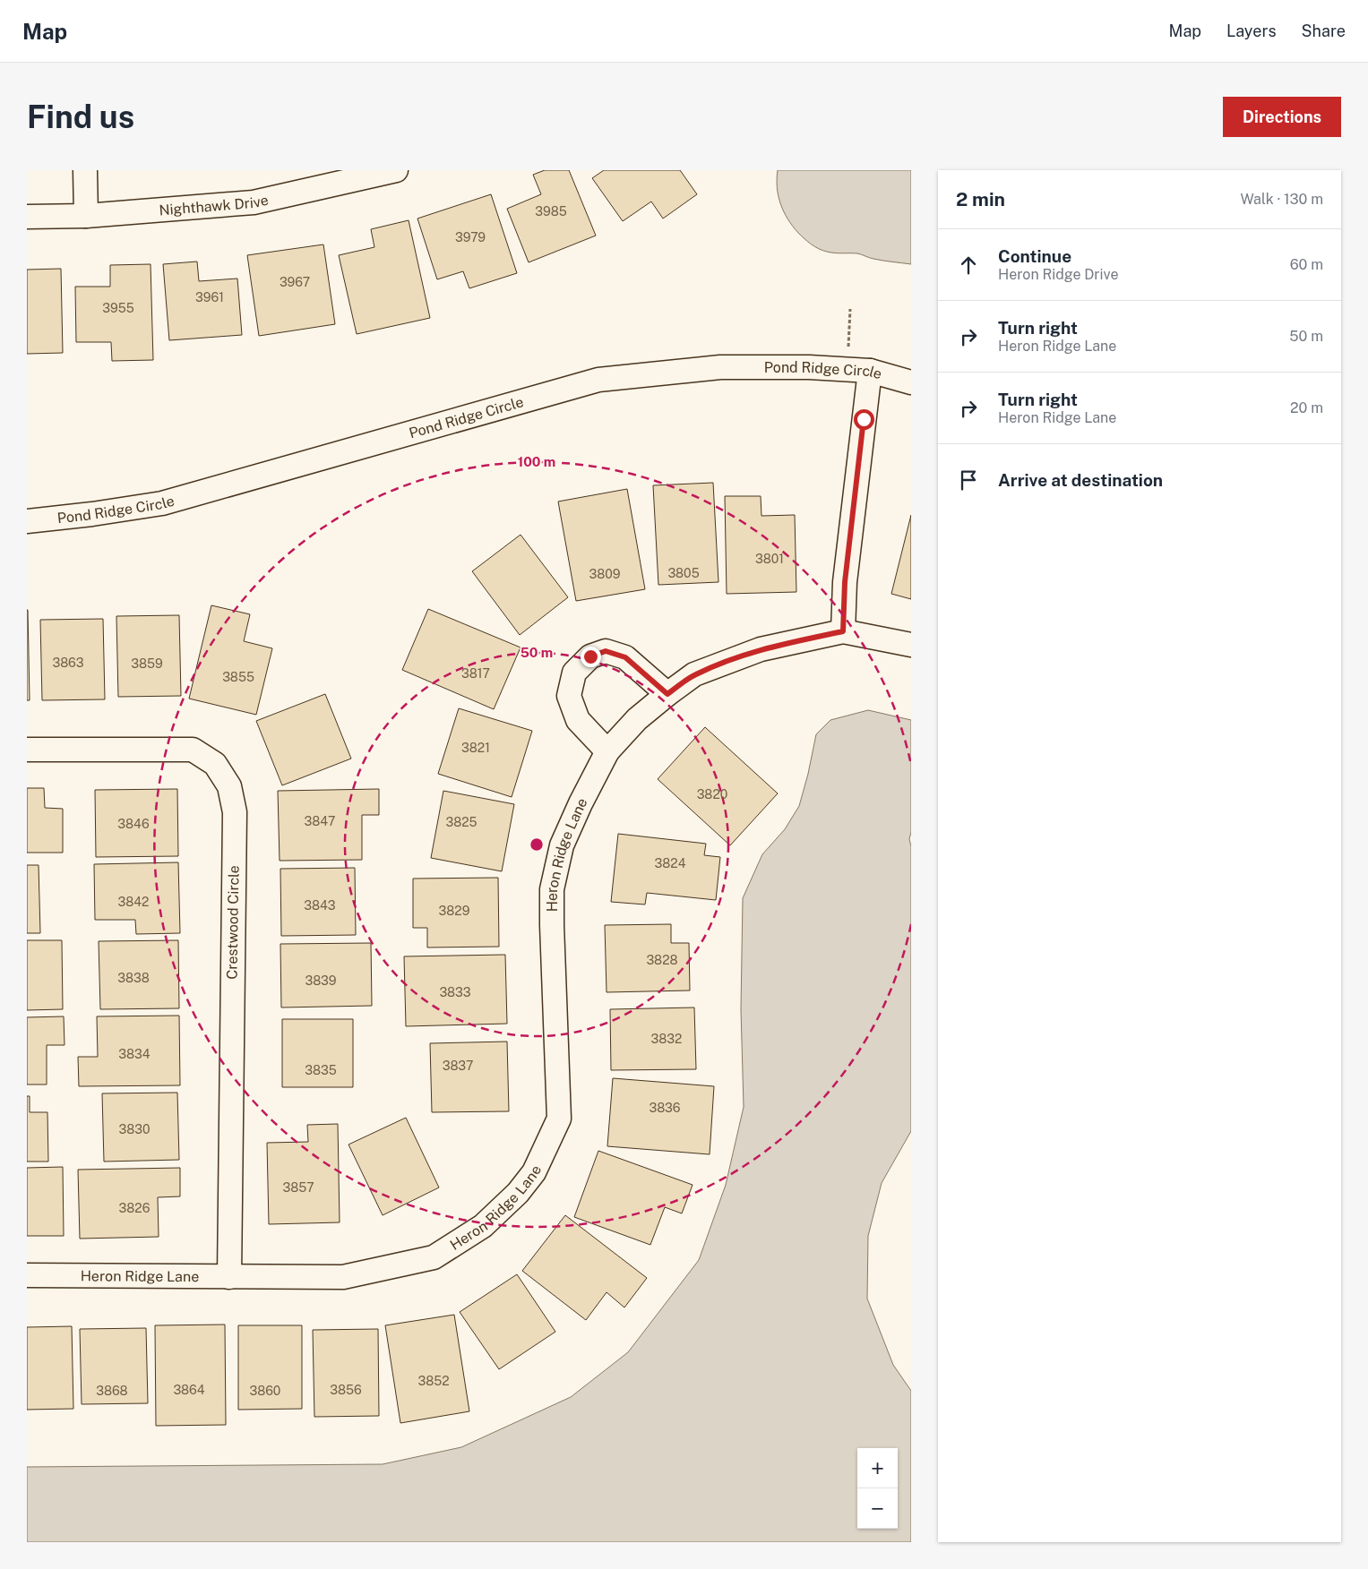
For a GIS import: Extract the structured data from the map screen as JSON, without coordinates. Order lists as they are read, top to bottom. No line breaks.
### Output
{"streets":{"street":["Nighthawk Drive","Pond Ridge Circle","Heron Ridge Lane","Crestwood Circle"]},"crossings":[["Heron Ridge Lane","Crestwood Circle"]],"house_numbers":["3985","3979","3967","3961","3955","3801","3805","3809","3863","3859","3817","3855","3821","3820","3847","3825","3846","3824","3842","3843","3829","3828","3838","3839","3833","3832","3834","3837","3835","3836","3830","3857","3826","3852","3864","3856","3868","3860"],"page":{"header":"Map","nav":["Map","Layers","Share"],"buttons":"Directions","title":"Find us","heading":["2 min","Walk · 130 m"],"list":[["Continue","Heron Ridge Drive","60 m"],["Turn right","Heron Ridge Lane","50 m"],["Turn right","Heron Ridge Lane","20 m"],"Arrive at destination"],"map_buttons":["+","−"]},"rings":["100 m","50 m"]}
